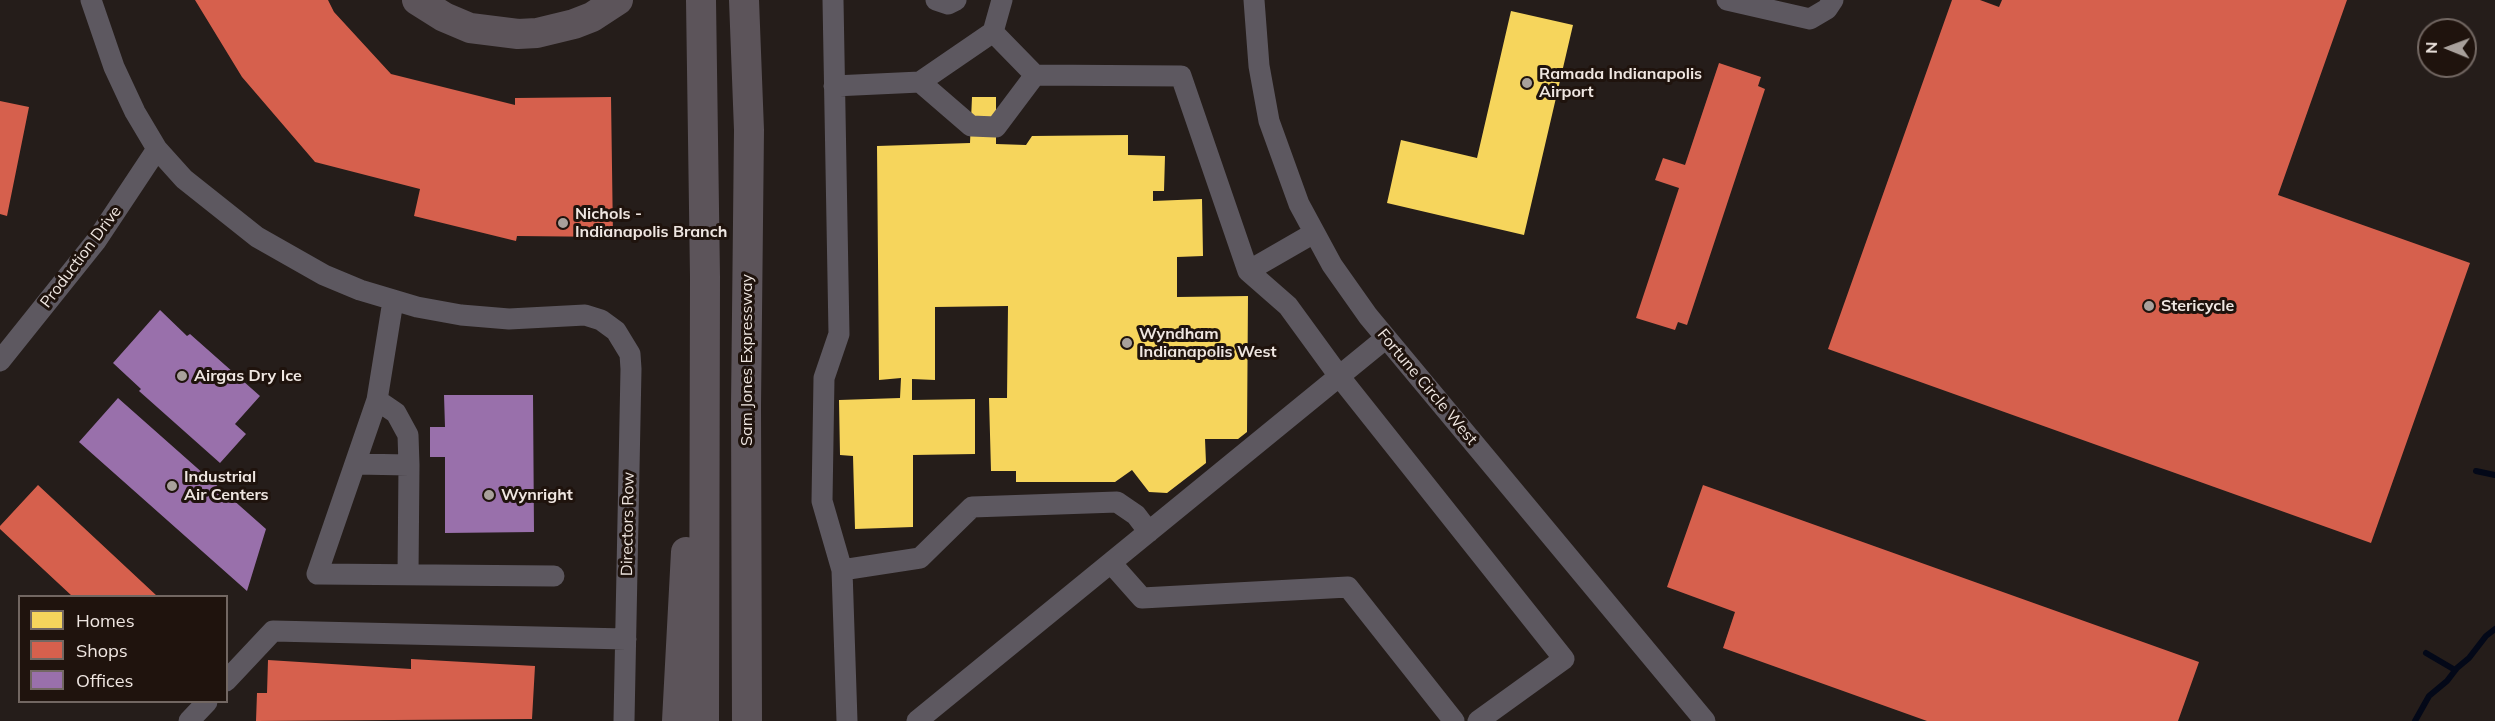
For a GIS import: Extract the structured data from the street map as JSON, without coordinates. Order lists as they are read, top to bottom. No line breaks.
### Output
{"streets":{"highway":["Sam Jones Expressway"],"street":["Production Drive","Fortune Circle West","Directors Row"]},"places":["Ramada Indianapolis Airport","Nichols - Indianapolis Branch","Stericycle","Wyndham Indianapolis West","Airgas Dry Ice","Industrial Air Centers","Wynright"],"legend":["Homes","Shops","Offices"],"north":"left"}
